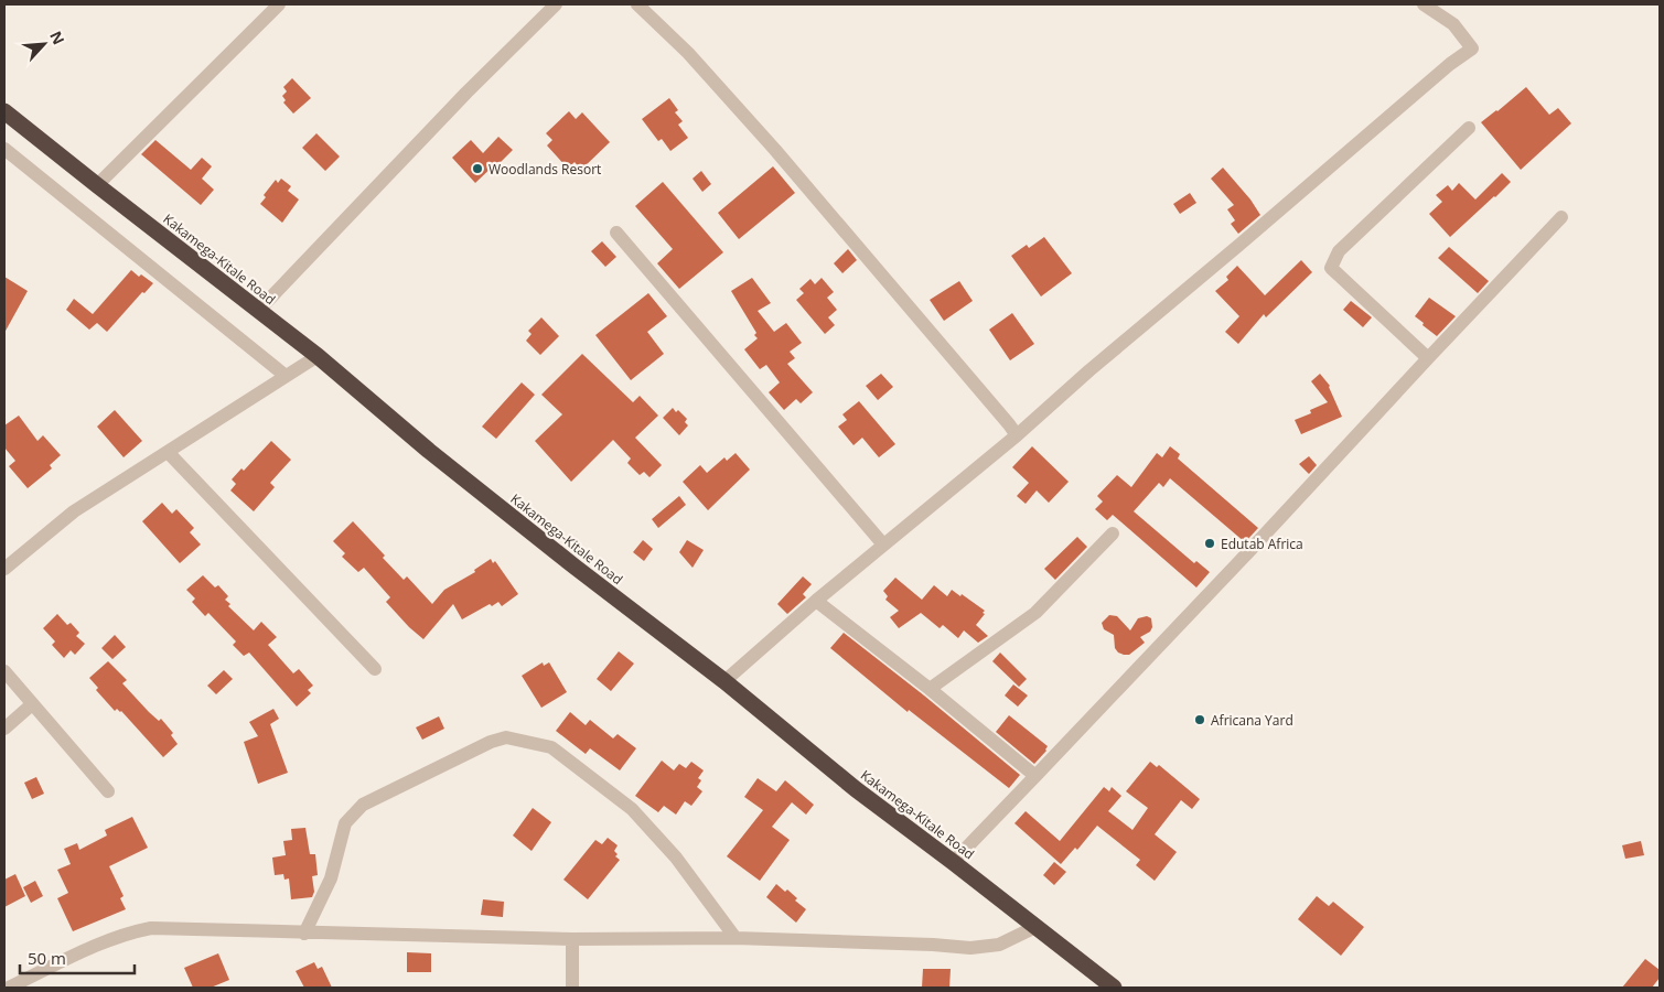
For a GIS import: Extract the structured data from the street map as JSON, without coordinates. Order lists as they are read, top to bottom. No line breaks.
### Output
{"streets":{"highway":["Kakamega-Kitale Road"]},"places":["Woodlands Resort","Edutab Africa","Africana Yard"],"scale_bar":"50 m","north":"top right"}
